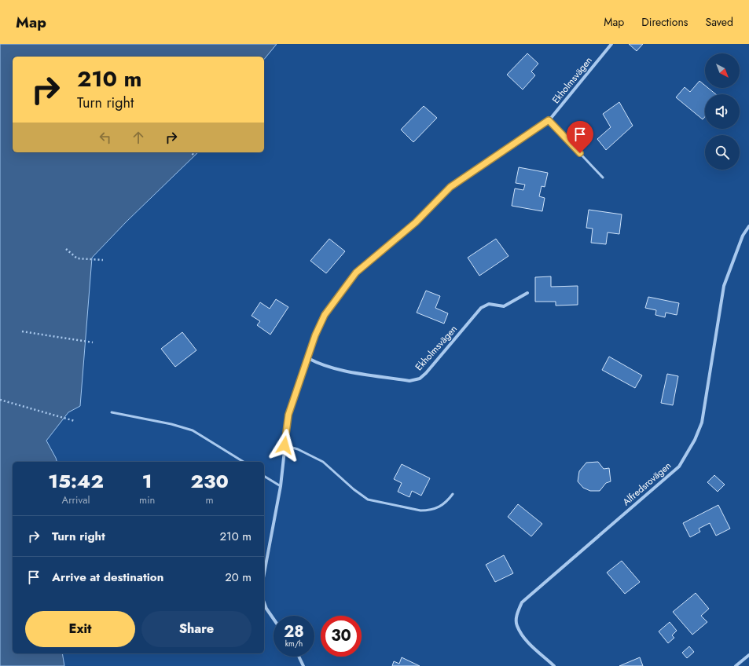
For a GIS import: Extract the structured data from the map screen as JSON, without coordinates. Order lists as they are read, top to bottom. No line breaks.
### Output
{"streets":{"street":["Ekholmsvägen","Alfredsrovägen"]},"north":"bottom right","page":{"header":"Map","nav":["Map","Directions","Saved"],"turn":["210 m","Turn right"],"eta":["15:42","Arrival","1","min","230","m"],"list":[{"name":"Turn right","value":"210 m"},{"name":"Arrive at destination","value":"20 m"}],"buttons":["Exit","Share"],"speed":"28 km/h","limit":"30"}}
